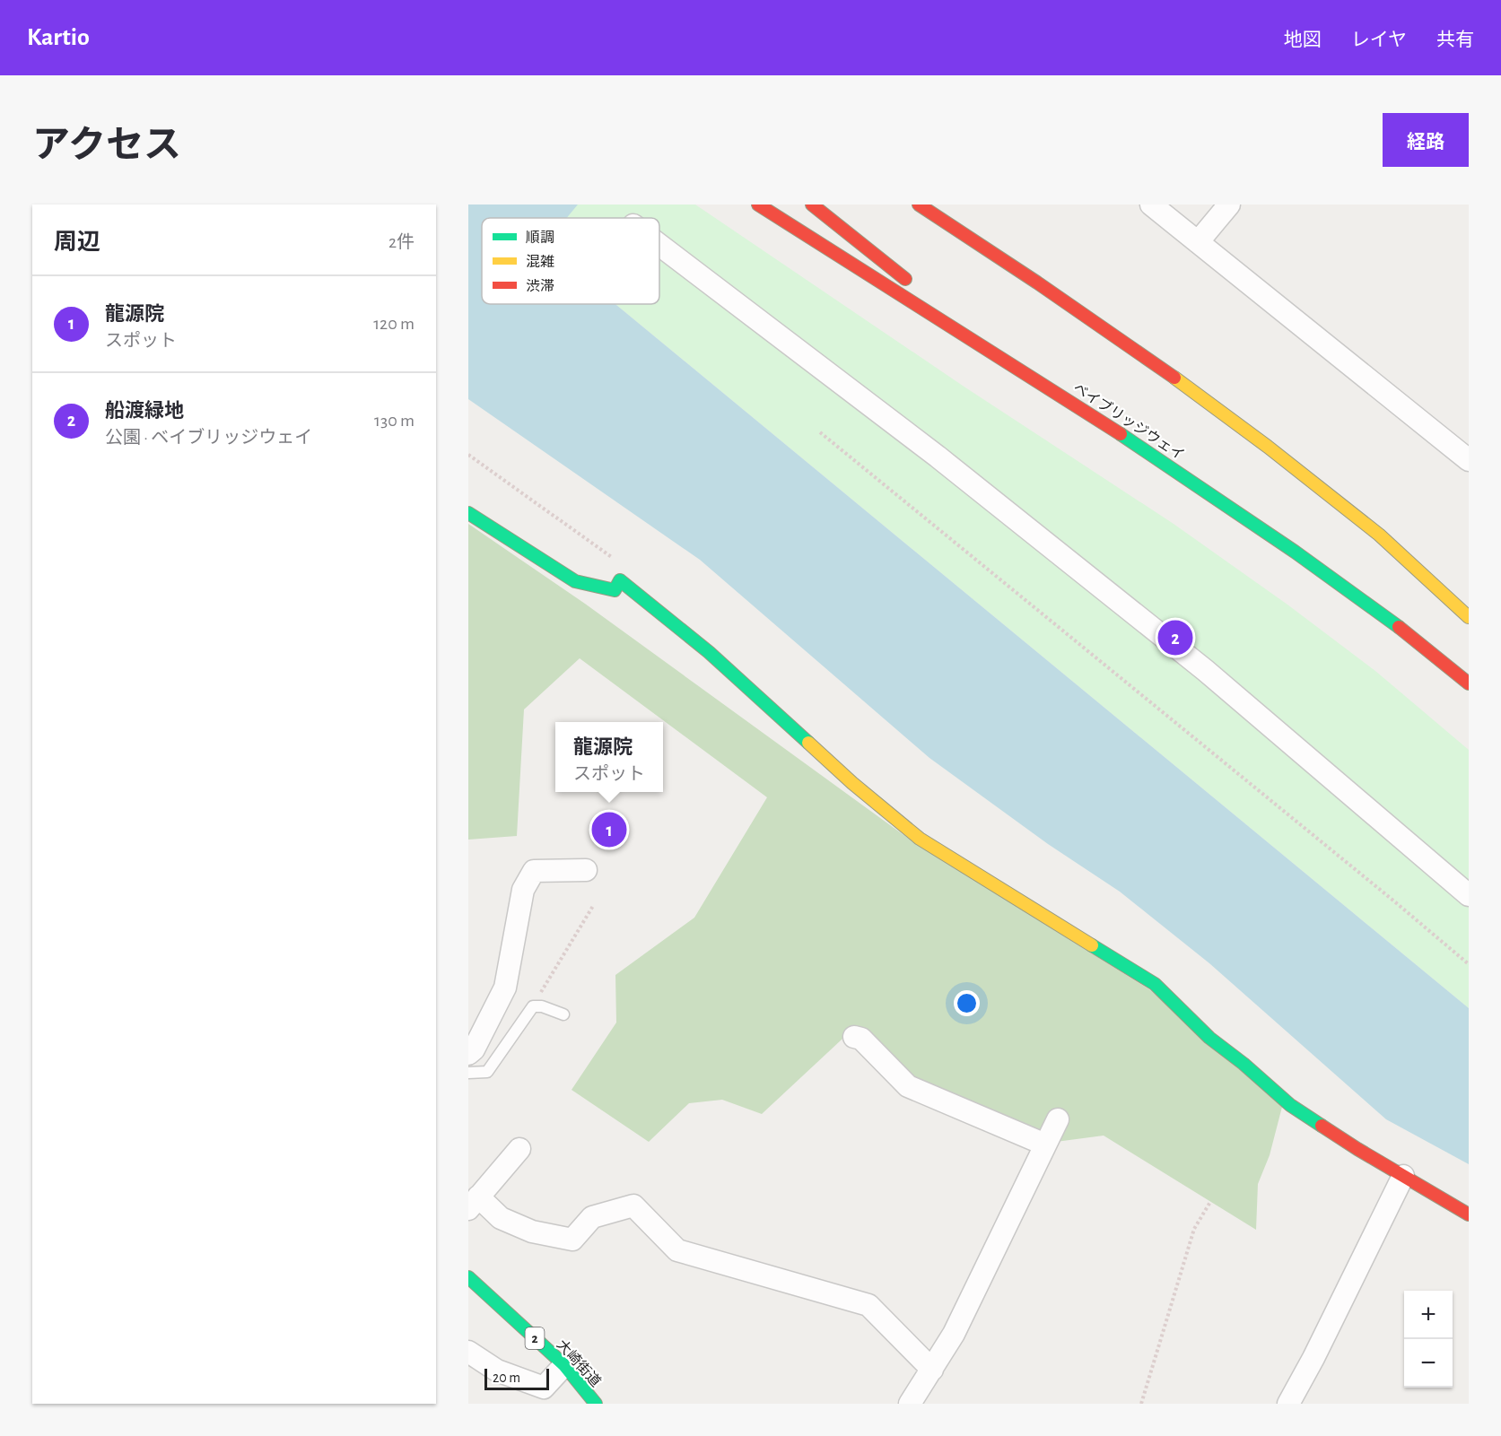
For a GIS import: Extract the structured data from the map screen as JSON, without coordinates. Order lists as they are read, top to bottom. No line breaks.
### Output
{"streets":{"street":["ベイブリッジウェイ","2","大崎街道"]},"legend":["順調","混雑","渋滞"],"scale_bar":"20 m","page":{"header":"Kartio","nav":["地図","レイヤ","共有"],"title":"アクセス","buttons":"経路","heading":["周辺","2件"],"list":[{"mark":"1","name":"龍源院","note":"スポット","value":"120 m"},{"mark":"2","name":"船渡緑地","note":"公園 · ベイブリッジウェイ","value":"130 m"}],"pins":["2","1"],"popup":["龍源院","スポット"],"map_buttons":["+","−"],"scale":"20 m"}}
